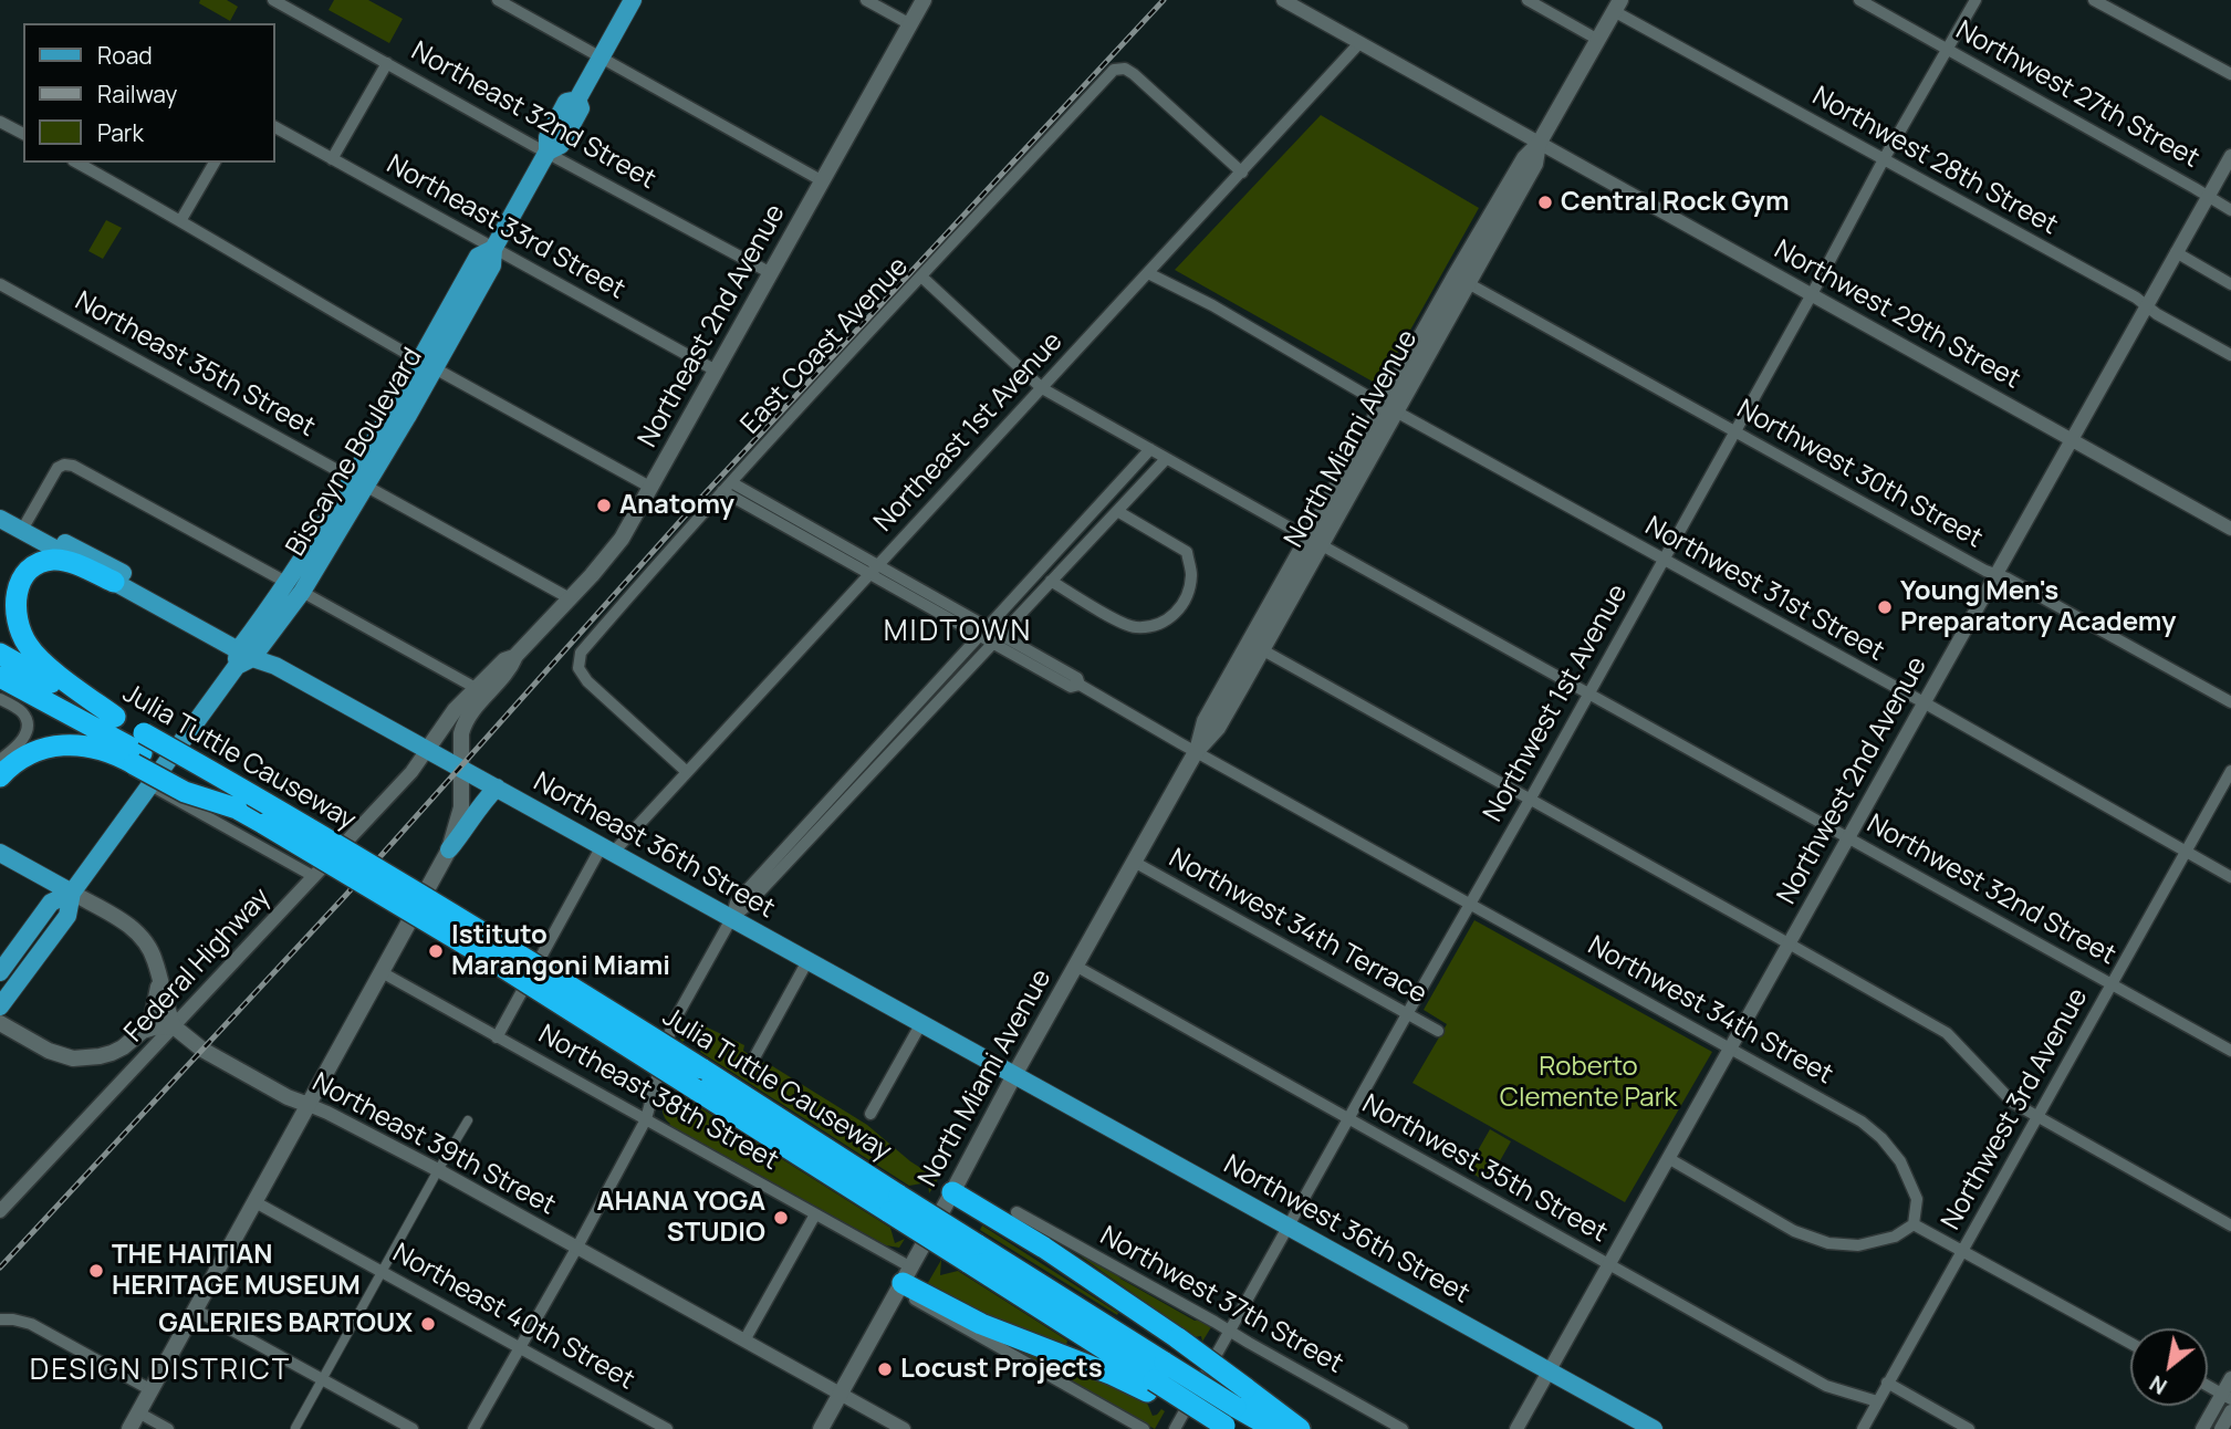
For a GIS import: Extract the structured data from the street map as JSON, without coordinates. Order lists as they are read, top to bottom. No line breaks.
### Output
{"streets":{"highway":["Julia Tuttle Causeway"],"main road":["Northeast 2nd Avenue","North Miami Avenue","Biscayne Boulevard","Northeast 36th Street","Northeast 39th Street","Northwest 36th Street"],"street":["Northwest 27th Street","Northeast 32nd Street","Northwest 28th Street","Northeast 33rd Street","Northwest 29th Street","East Coast Avenue","Northeast 35th Street","Northeast 1st Avenue","Northwest 30th Street","Northwest 31st Street","Northwest 1st Avenue","Northwest 2nd Avenue","Northwest 32nd Street","Northwest 34th Terrace","Federal Highway","Northwest 34th Street","Northeast 38th Street","Northwest 3rd Avenue","Northwest 35th Street","Northwest 37th Street","Northeast 40th Street"]},"crossings":[["Northwest 27th Street","Northwest 1st Avenue"],["Northwest 27th Street","Northwest 2nd Avenue"],["Northeast 32nd Street","Northeast 2nd Avenue"],["Northeast 32nd Street","Biscayne Boulevard"],["Northwest 28th Street","North Miami Avenue"],["Northwest 28th Street","Northwest 1st Avenue"],["Northwest 28th Street","Northwest 2nd Avenue"],["Northeast 33rd Street","Northeast 2nd Avenue"],["Northeast 33rd Street","Biscayne Boulevard"],["Northwest 29th Street","Northeast 1st Avenue"],["Northwest 29th Street","North Miami Avenue"],["Northwest 29th Street","Northwest 1st Avenue"],["Northwest 29th Street","Northwest 2nd Avenue"],["Northeast 2nd Avenue","Northeast 35th Street"],["Northeast 2nd Avenue","Northeast 36th Street"],["Northeast 2nd Avenue","Federal Highway"],["Northeast 2nd Avenue","Northeast 38th Street"],["Northeast 2nd Avenue","Northeast 39th Street"],["Northeast 2nd Avenue","Northeast 40th Street"],["East Coast Avenue","Northeast 1st Avenue"],["East Coast Avenue","Northwest 34th Street"],["Northeast 35th Street","Biscayne Boulevard"],["Northeast 1st Avenue","Northwest 31st Street"],["Northeast 1st Avenue","Northeast 36th Street"],["Northeast 1st Avenue","Northwest 34th Street"],["Northeast 1st Avenue","Northeast 38th Street"],["North Miami Avenue","Northwest 30th Street"],["North Miami Avenue","Northwest 31st Street"],["North Miami Avenue","Northeast 36th Street"],["North Miami Avenue","Northwest 32nd Street"],["North Miami Avenue","Northwest 34th Terrace"],["North Miami Avenue","Northwest 34th Street"],["North Miami Avenue","Northeast 38th Street"],["North Miami Avenue","Northeast 39th Street"],["North Miami Avenue","Northwest 35th Street"],["North Miami Avenue","Northwest 36th Street"],["Biscayne Boulevard","Northeast 36th Street"],["Northwest 30th Street","Northwest 1st Avenue"],["Northwest 30th Street","Northwest 2nd Avenue"],["Northwest 31st Street","Northwest 1st Avenue"],["Northwest 31st Street","Northwest 2nd Avenue"],["Northwest 31st Street","Northwest 3rd Avenue"],["Northwest 1st Avenue","Northwest 32nd Street"],["Northwest 1st Avenue","Northwest 34th Terrace"],["Northwest 1st Avenue","Northwest 34th Street"],["Northwest 1st Avenue","Northwest 35th Street"],["Northwest 1st Avenue","Northwest 36th Street"],["Northwest 1st Avenue","Northwest 37th Street"],["Northwest 2nd Avenue","Northwest 32nd Street"],["Northwest 2nd Avenue","Northwest 34th Street"],["Northwest 2nd Avenue","Northwest 35th Street"],["Northwest 2nd Avenue","Northwest 36th Street"],["Northeast 36th Street","Federal Highway"],["Northeast 36th Street","Northwest 36th Street"],["Northwest 32nd Street","Northwest 3rd Avenue"],["Federal Highway","Northeast 39th Street"],["Northwest 3rd Avenue","Northwest 35th Street"]],"districts":["MIDTOWN","DESIGN DISTRICT"],"parks":["Roberto Clemente Park"],"places":["Central Rock Gym","Anatomy","Young Men's Preparatory Academy","Istituto Marangoni Miami","AHANA YOGA STUDIO","THE HAITIAN HERITAGE MUSEUM","GALERIES BARTOUX","Locust Projects"],"legend":["Road","Railway","Park"],"north":"bottom left"}
